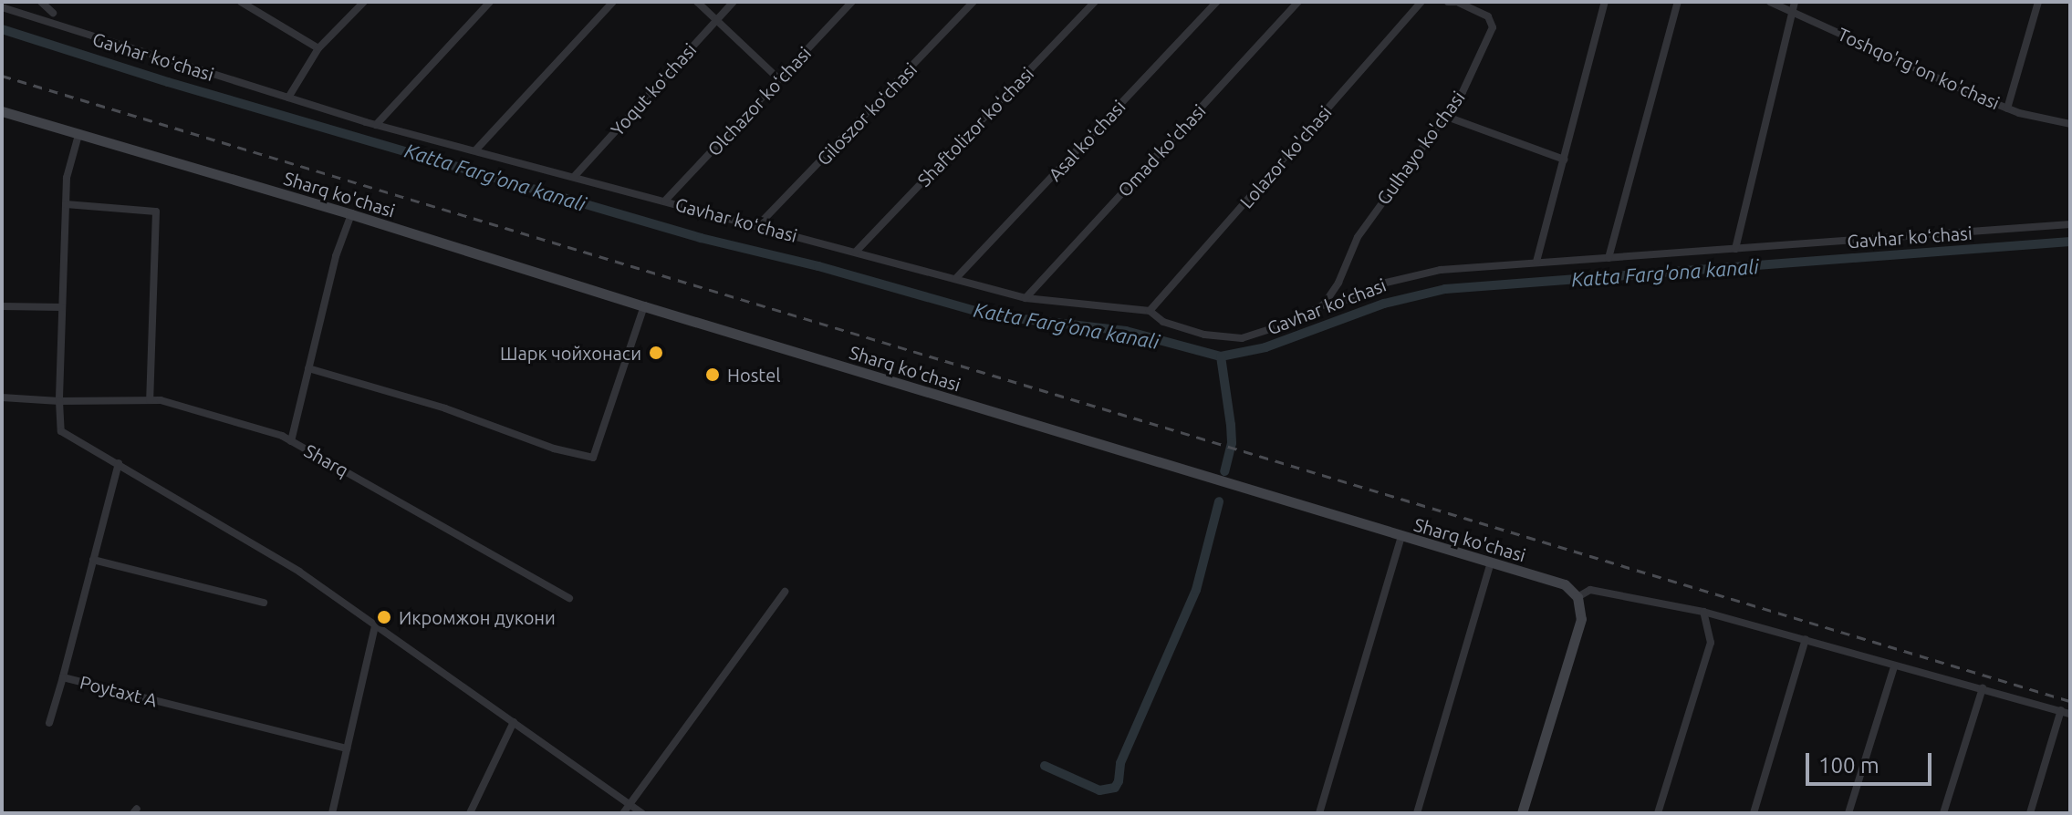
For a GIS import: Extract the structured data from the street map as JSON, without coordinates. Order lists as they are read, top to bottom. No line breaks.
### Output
{"streets":{"main road":["Sharq ko'chasi"],"street":["Gavhar koʻchasi","Toshqo'rg'on ko'chasi","Yoqut koʻchasi","Olchazor koʻchasi","Giloszor koʻchasi","Shaftolizor koʻchasi","Asal koʻchasi","Gulhayo ko'chasi","Omad ko'chasi","Lolazor ko'chasi","Sharq","Poytaxt A"]},"crossings":[["Gavhar koʻchasi","Yoqut koʻchasi"],["Gavhar koʻchasi","Olchazor koʻchasi"],["Gavhar koʻchasi","Giloszor koʻchasi"],["Gavhar koʻchasi","Shaftolizor koʻchasi"],["Gavhar koʻchasi","Asal koʻchasi"],["Gavhar koʻchasi","Gulhayo ko'chasi"],["Gavhar koʻchasi","Omad ko'chasi"],["Gavhar koʻchasi","Lolazor ko'chasi"]],"water":["Katta Farg'ona kanali"],"places":["Шарк чойхонаси","Hostel","Икромжон дукони"],"scale_bar":"100 m"}
